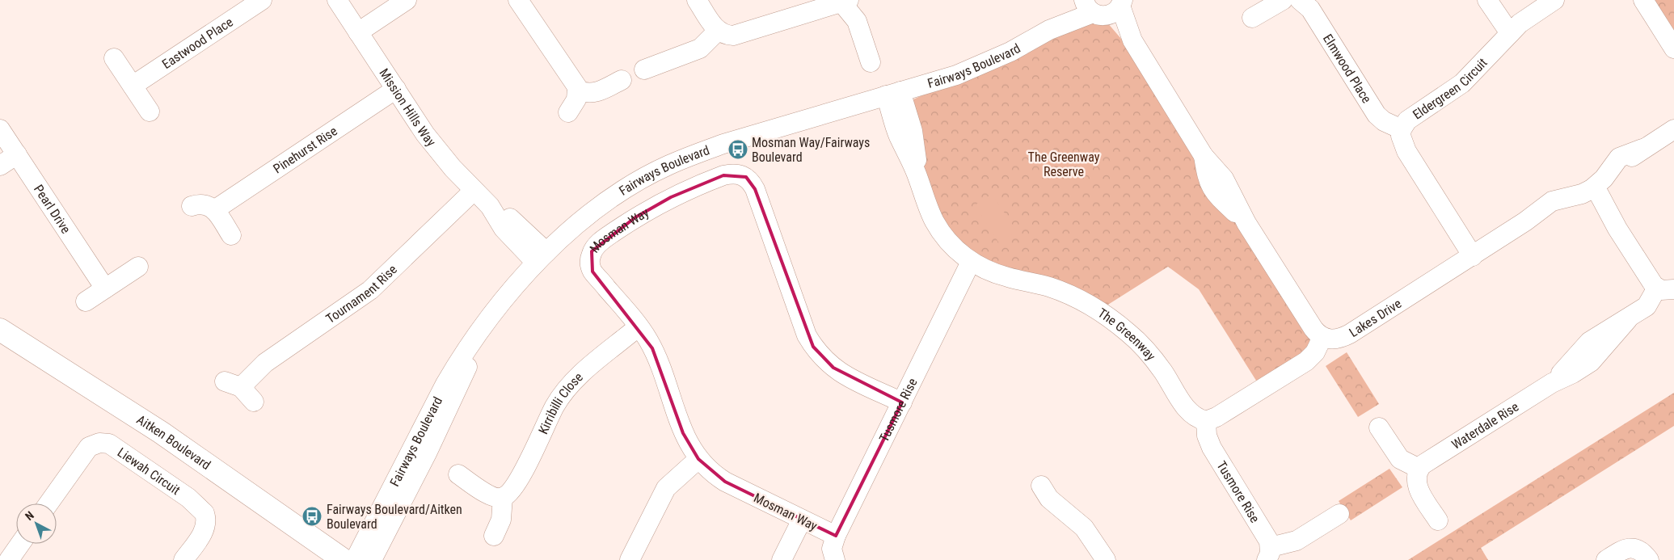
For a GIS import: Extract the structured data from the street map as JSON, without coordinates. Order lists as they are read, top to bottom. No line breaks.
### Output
{"streets":{"main road":["Aitken Boulevard"],"street":["Eastwood Place","Fairways Boulevard","Elmwood Place","Eldergreen Circuit","Mission Hills Way","Pinehurst Rise","Pearl Drive","Mosman Way","Tournament Rise","Lakes Drive","The Greenway","Kirribilli Close","Tusmore Rise","Waterdale Rise","Liewah Circuit"]},"crossings":[["Fairways Boulevard","Mission Hills Way"],["Fairways Boulevard","The Greenway"],["Elmwood Place","Eldergreen Circuit"],["Eldergreen Circuit","Lakes Drive"],["Mission Hills Way","Pinehurst Rise"],["Mission Hills Way","Tournament Rise"],["Mosman Way","Kirribilli Close"],["Mosman Way","Tusmore Rise"],["The Greenway","Tusmore Rise"]],"parks":["The Greenway Reserve"],"places":{"bus stop":["Mosman Way/Fairways Boulevard","Fairways Boulevard/Aitken Boulevard"]},"north":"top left"}
